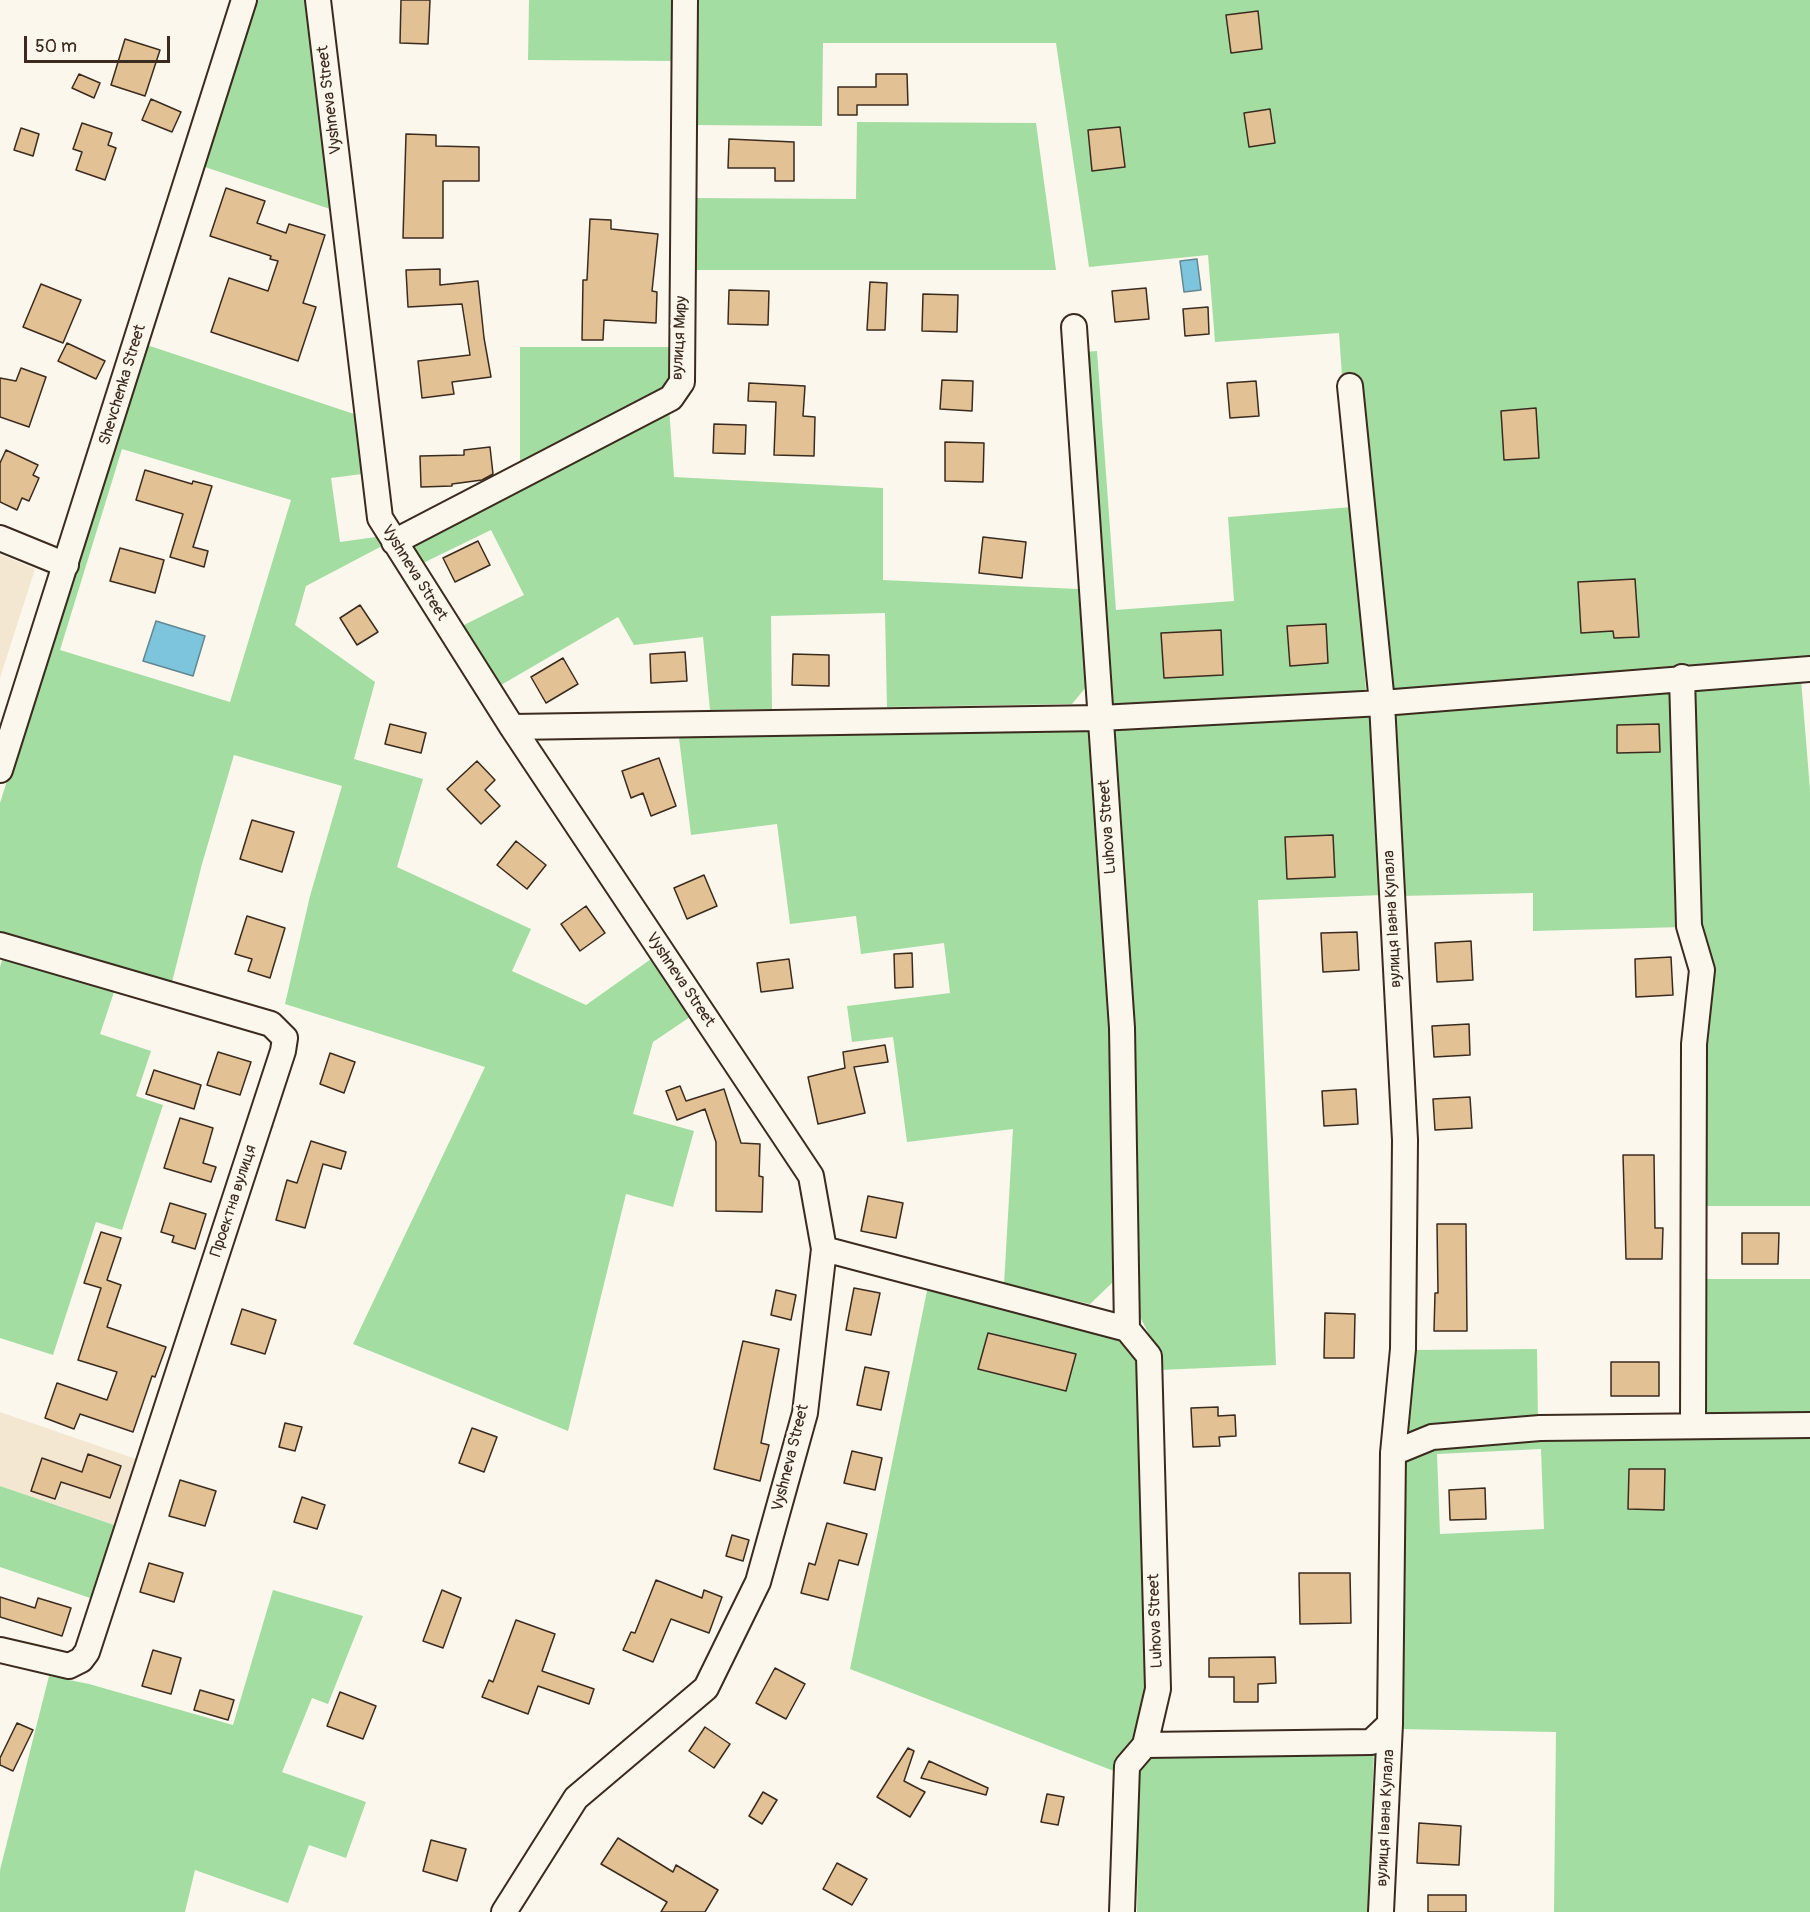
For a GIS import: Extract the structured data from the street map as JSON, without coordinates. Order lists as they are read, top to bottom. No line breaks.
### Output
{"streets":{"street":["Vyshneva Street","вулиця Миру","Shevchenka Street","Luhova Street","вулиця Івана Купала","Проектна вулиця"]},"crossings":[["Vyshneva Street","вулиця Миру"]],"scale_bar":"50 m"}
